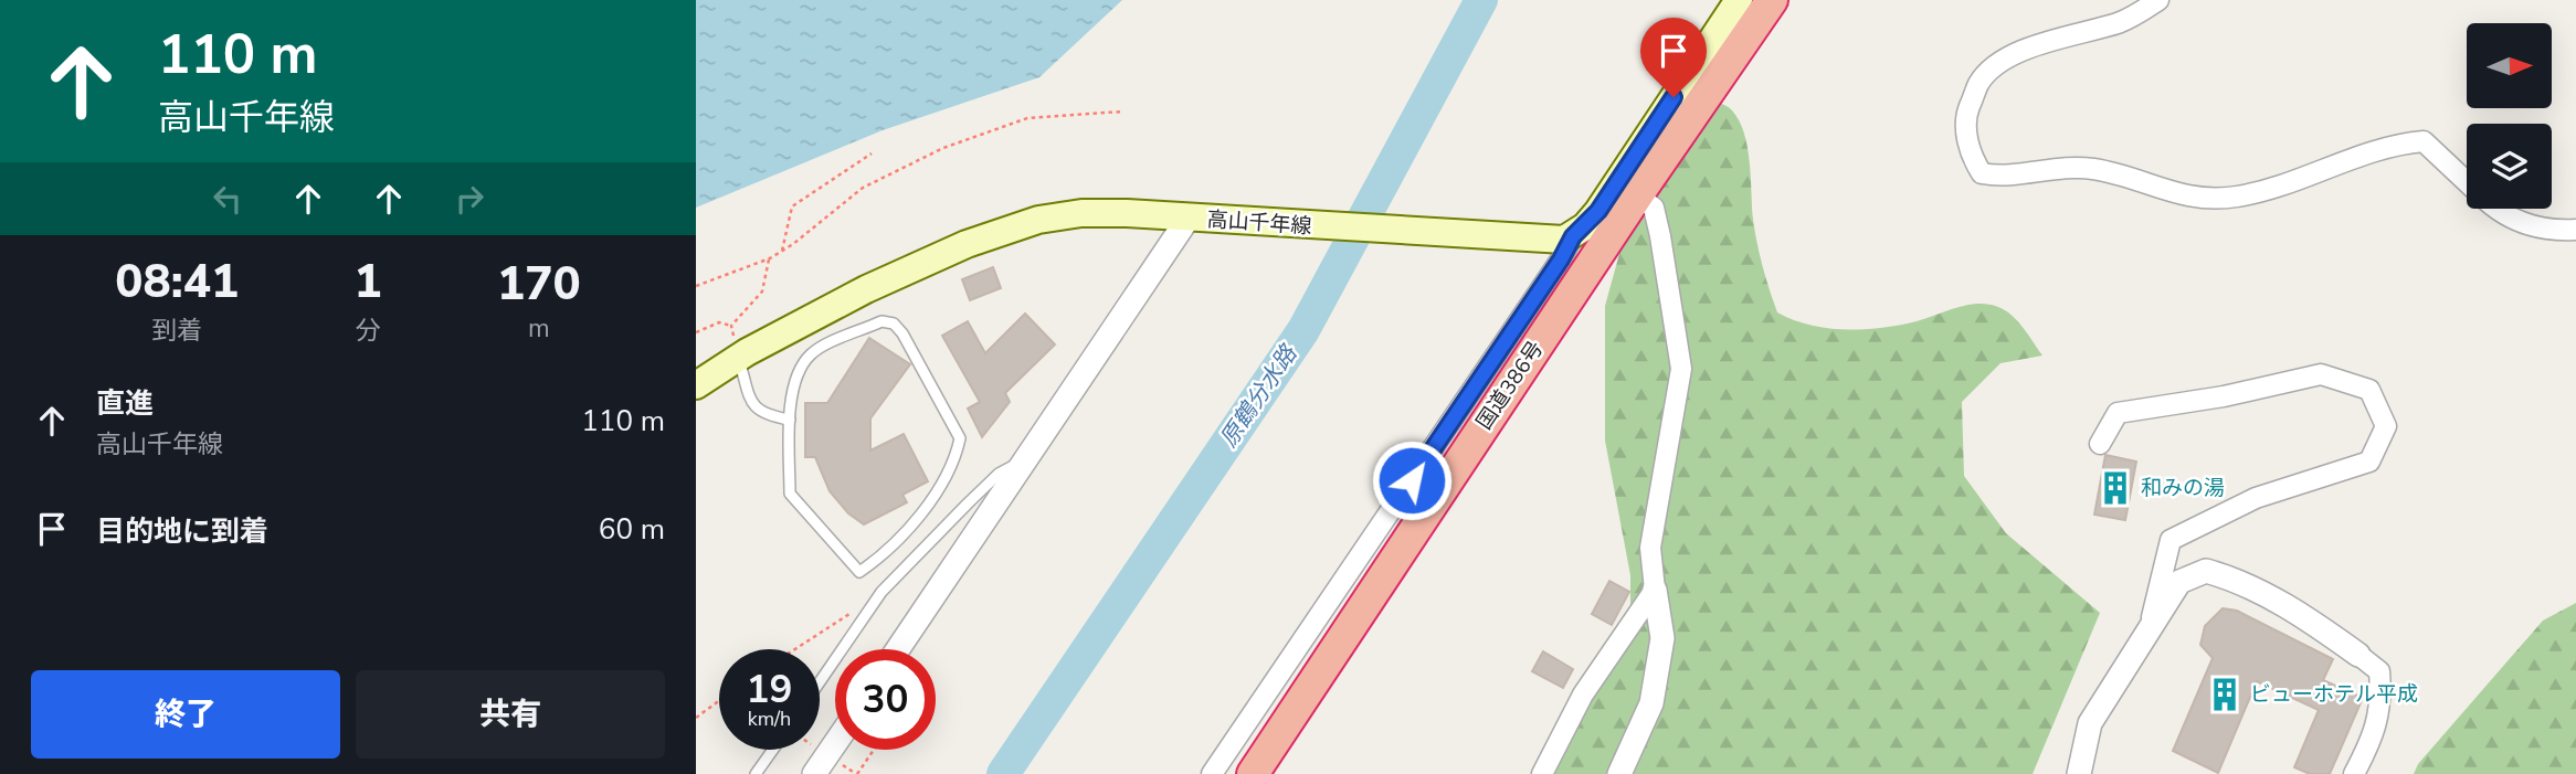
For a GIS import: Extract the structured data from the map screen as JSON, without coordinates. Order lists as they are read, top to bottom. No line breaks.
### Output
{"streets":{"highway":["国道386号"],"main road":["高山千年線"]},"water":["原鶴分水路"],"places":{"building":["和みの湯","ビューホテル平成"]},"north":"right","page":{"turn":["110 m","高山千年線"],"eta":["08:41","到着","1","分","170","m"],"list":[{"name":"直進","note":"高山千年線","value":"110 m"},{"name":"目的地に到着","value":"60 m"}],"speed":"19 km/h","limit":"30","buttons":["終了","共有"]}}
